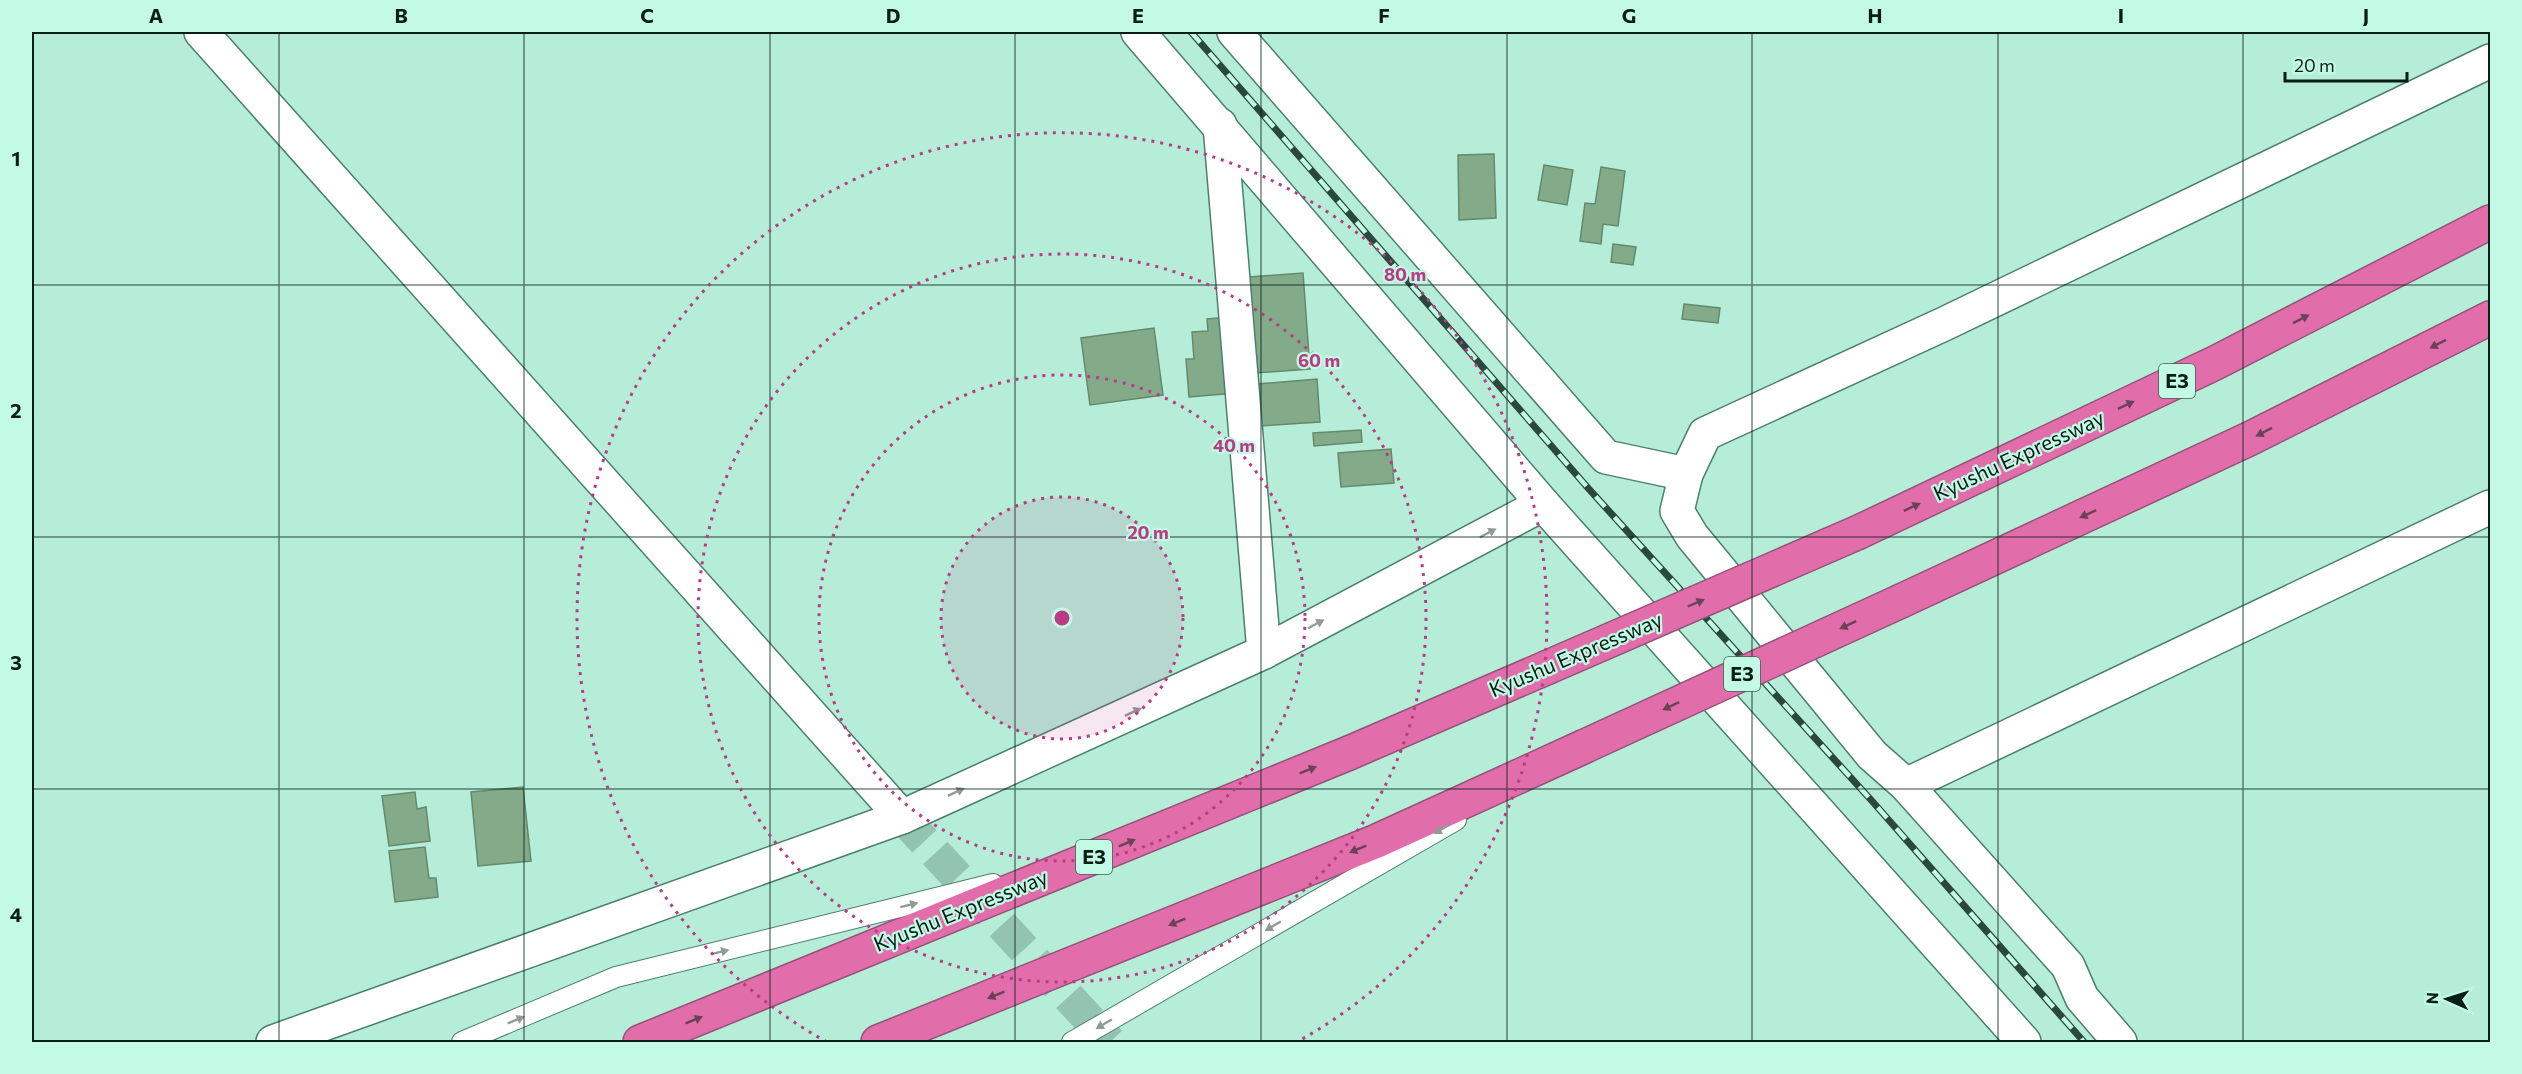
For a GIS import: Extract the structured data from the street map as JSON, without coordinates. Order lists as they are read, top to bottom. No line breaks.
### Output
{"streets":{"highway":["E3","Kyushu Expressway"]},"scale_bar":"20 m","north":"left","grid":{"columns":["A","B","C","D","E","F","G","H","I","J"],"rows":["1","2","3","4"]},"rings":["80 m","60 m","40 m","20 m"]}
